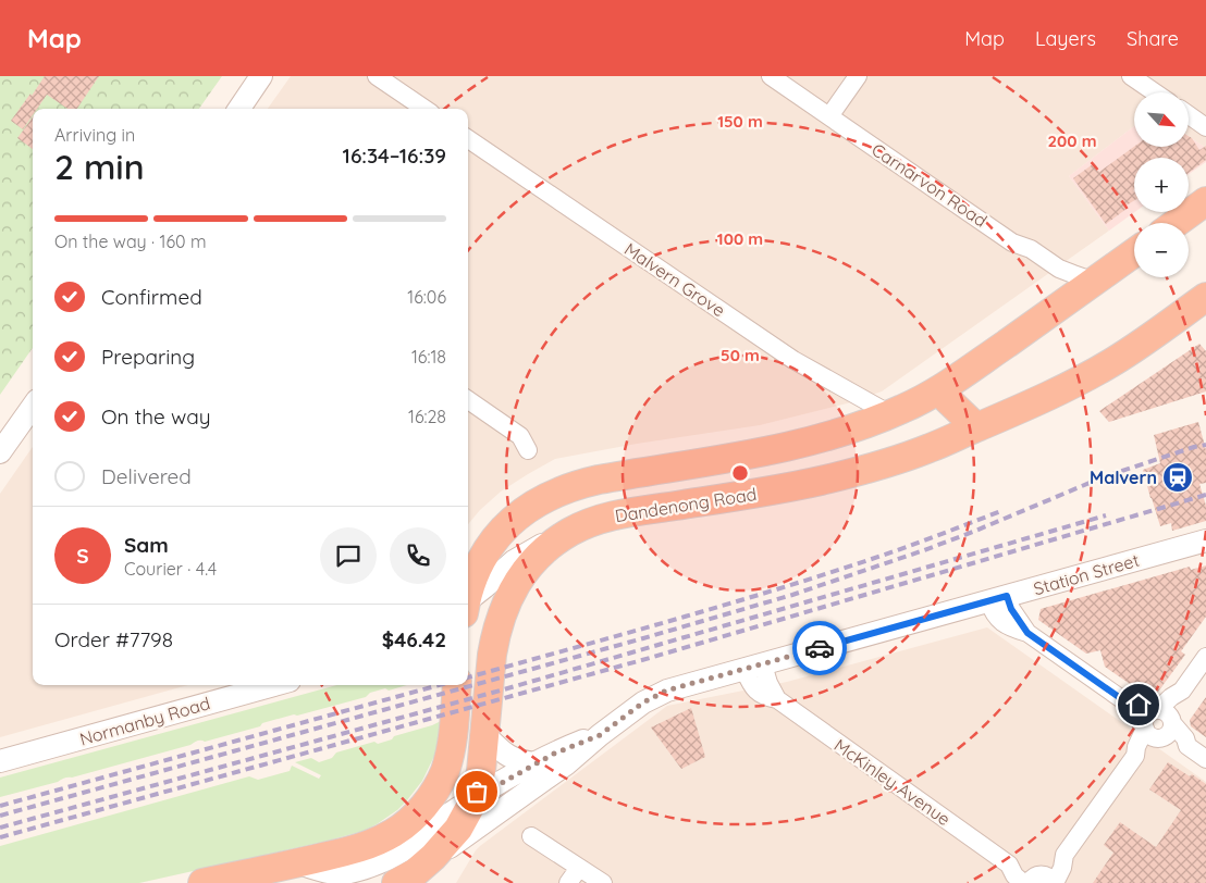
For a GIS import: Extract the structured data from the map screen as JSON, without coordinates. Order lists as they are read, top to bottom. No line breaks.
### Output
{"streets":{"highway":["Dandenong Road"],"street":["Carnarvon Road","Malvern Grove","Station Street","Normanby Road","McKinley Avenue"]},"crossings":[["Dandenong Road","Station Street"],["Station Street","McKinley Avenue"]],"places":{"station":["Malvern"]},"north":"bottom right","page":{"header":"Map","nav":["Map","Layers","Share"],"map_buttons":["+","−"],"heading":["2 min","Arriving in","16:34–16:39"],"panel":["Sam","Courier · 4.4","Order #7798","$46.42"],"bar":"On the way · 160 m","list":[["Confirmed","16:06"],["Preparing","16:18"],["On the way","16:28"],"Delivered"],"round":"S"},"rings":["150 m","200 m","100 m","50 m"]}
